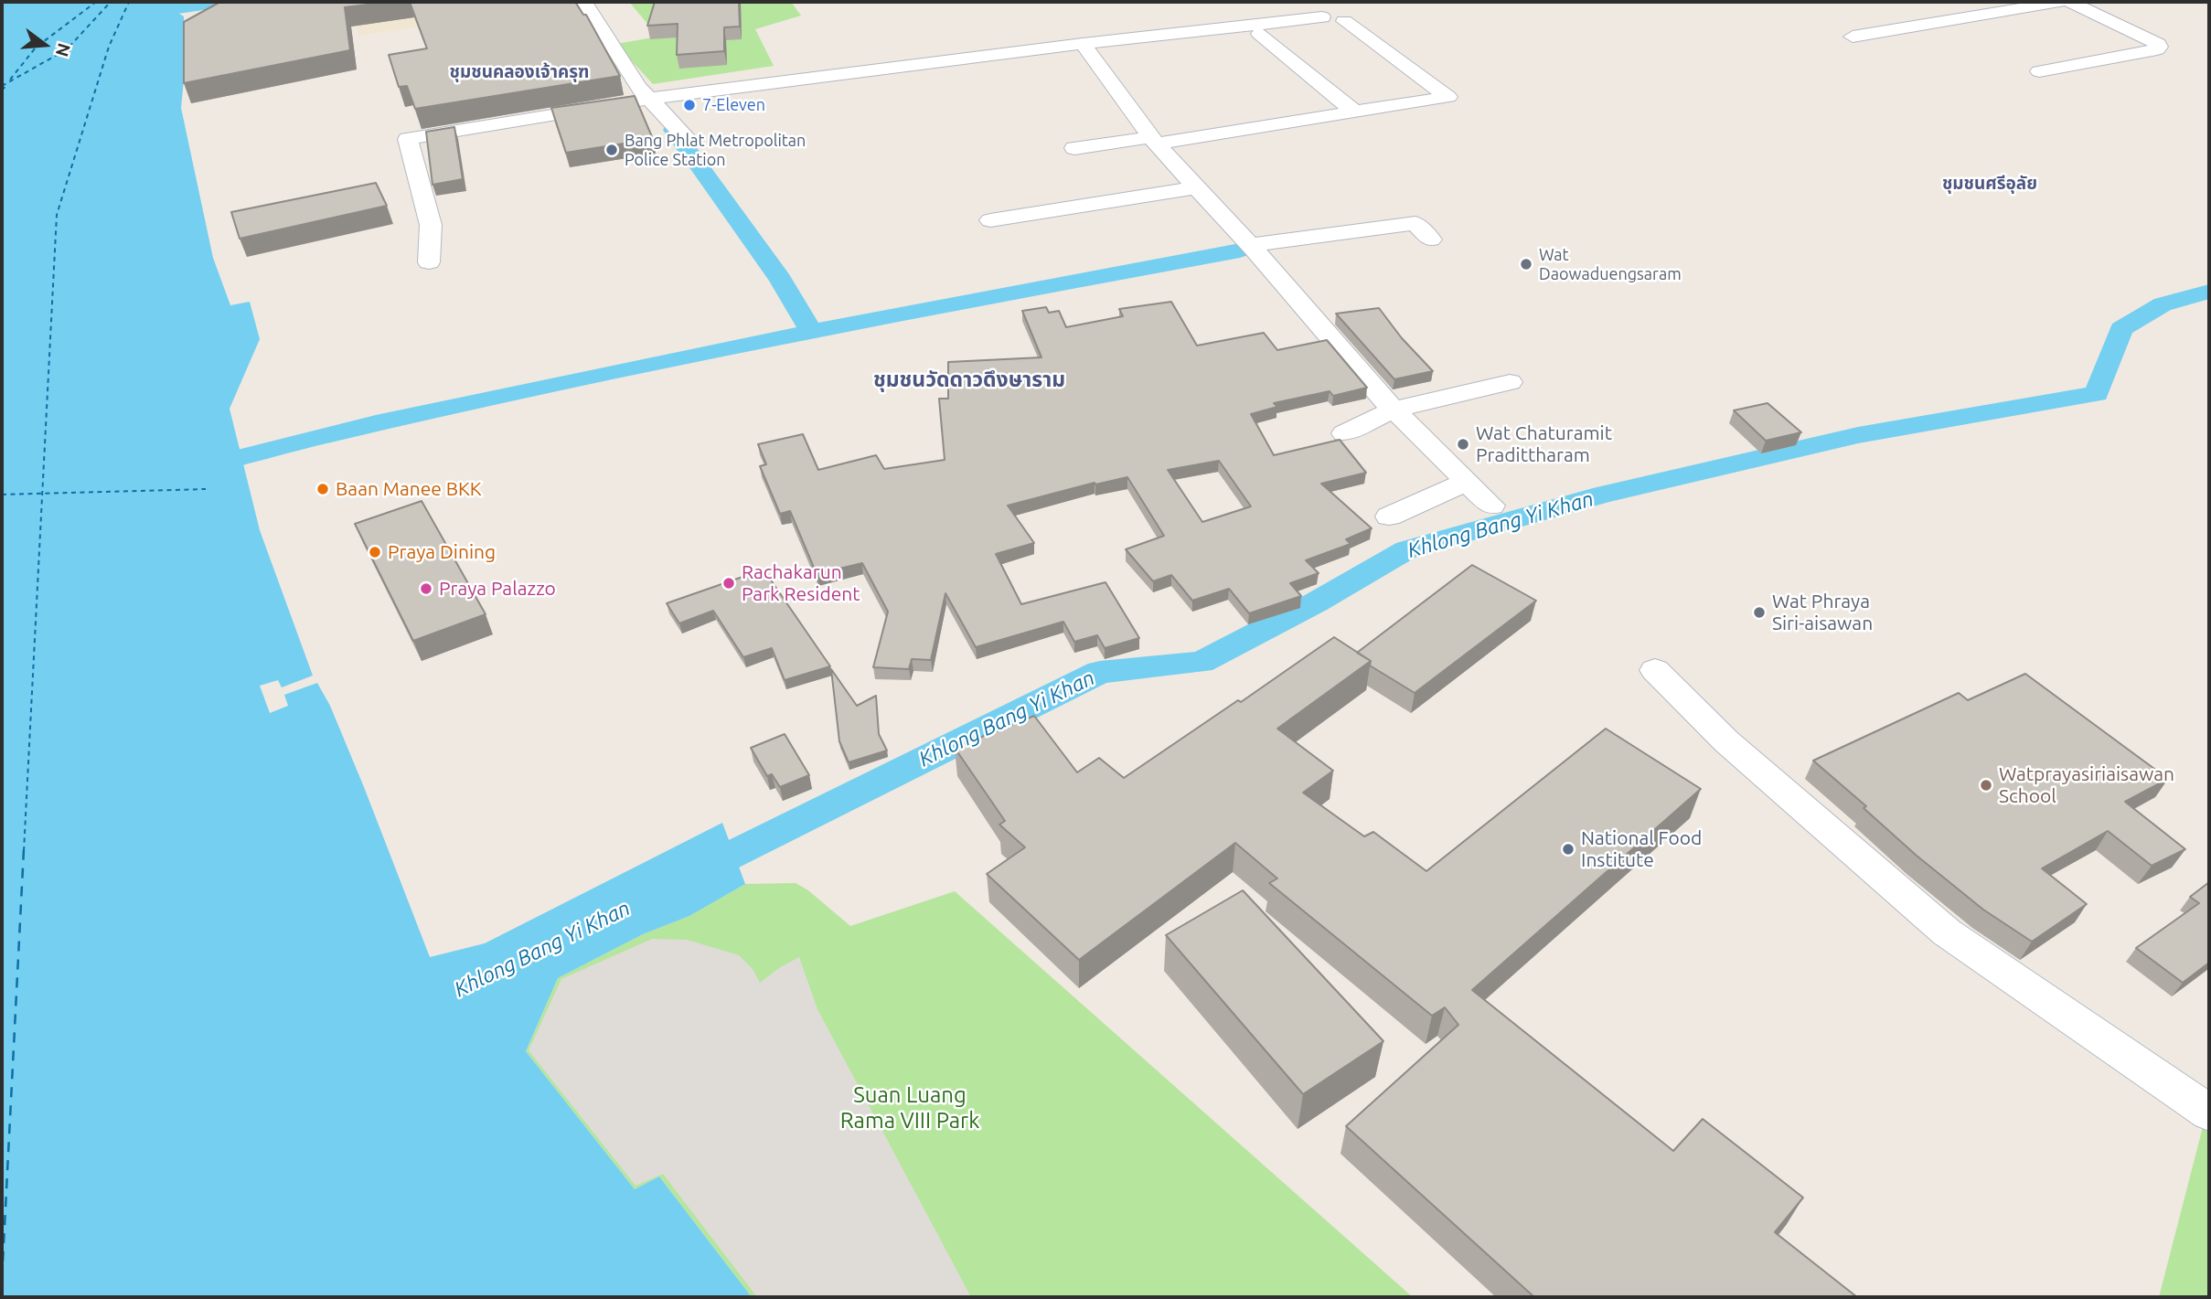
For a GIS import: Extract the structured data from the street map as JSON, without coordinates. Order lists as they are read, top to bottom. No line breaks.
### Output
{"districts":["ชุมชนคลองเจ้าครุฑ","ชุมชนศรีอุลัย","ชุมชนวัดดาวดึงษาราม"],"water":["Khlong Bang Yi Khan"],"parks":["Suan Luang Rama VIII Park"],"places":["7-Eleven","Bang Phlat Metropolitan Police Station","Wat Daowaduengsaram","Wat Chaturamit Pradittharam","Baan Manee BKK","Praya Dining","Rachakarun Park Resident","Praya Palazzo","Wat Phraya Siri-aisawan","Watprayasiriaisawan School","National Food Institute"],"north":"right"}
